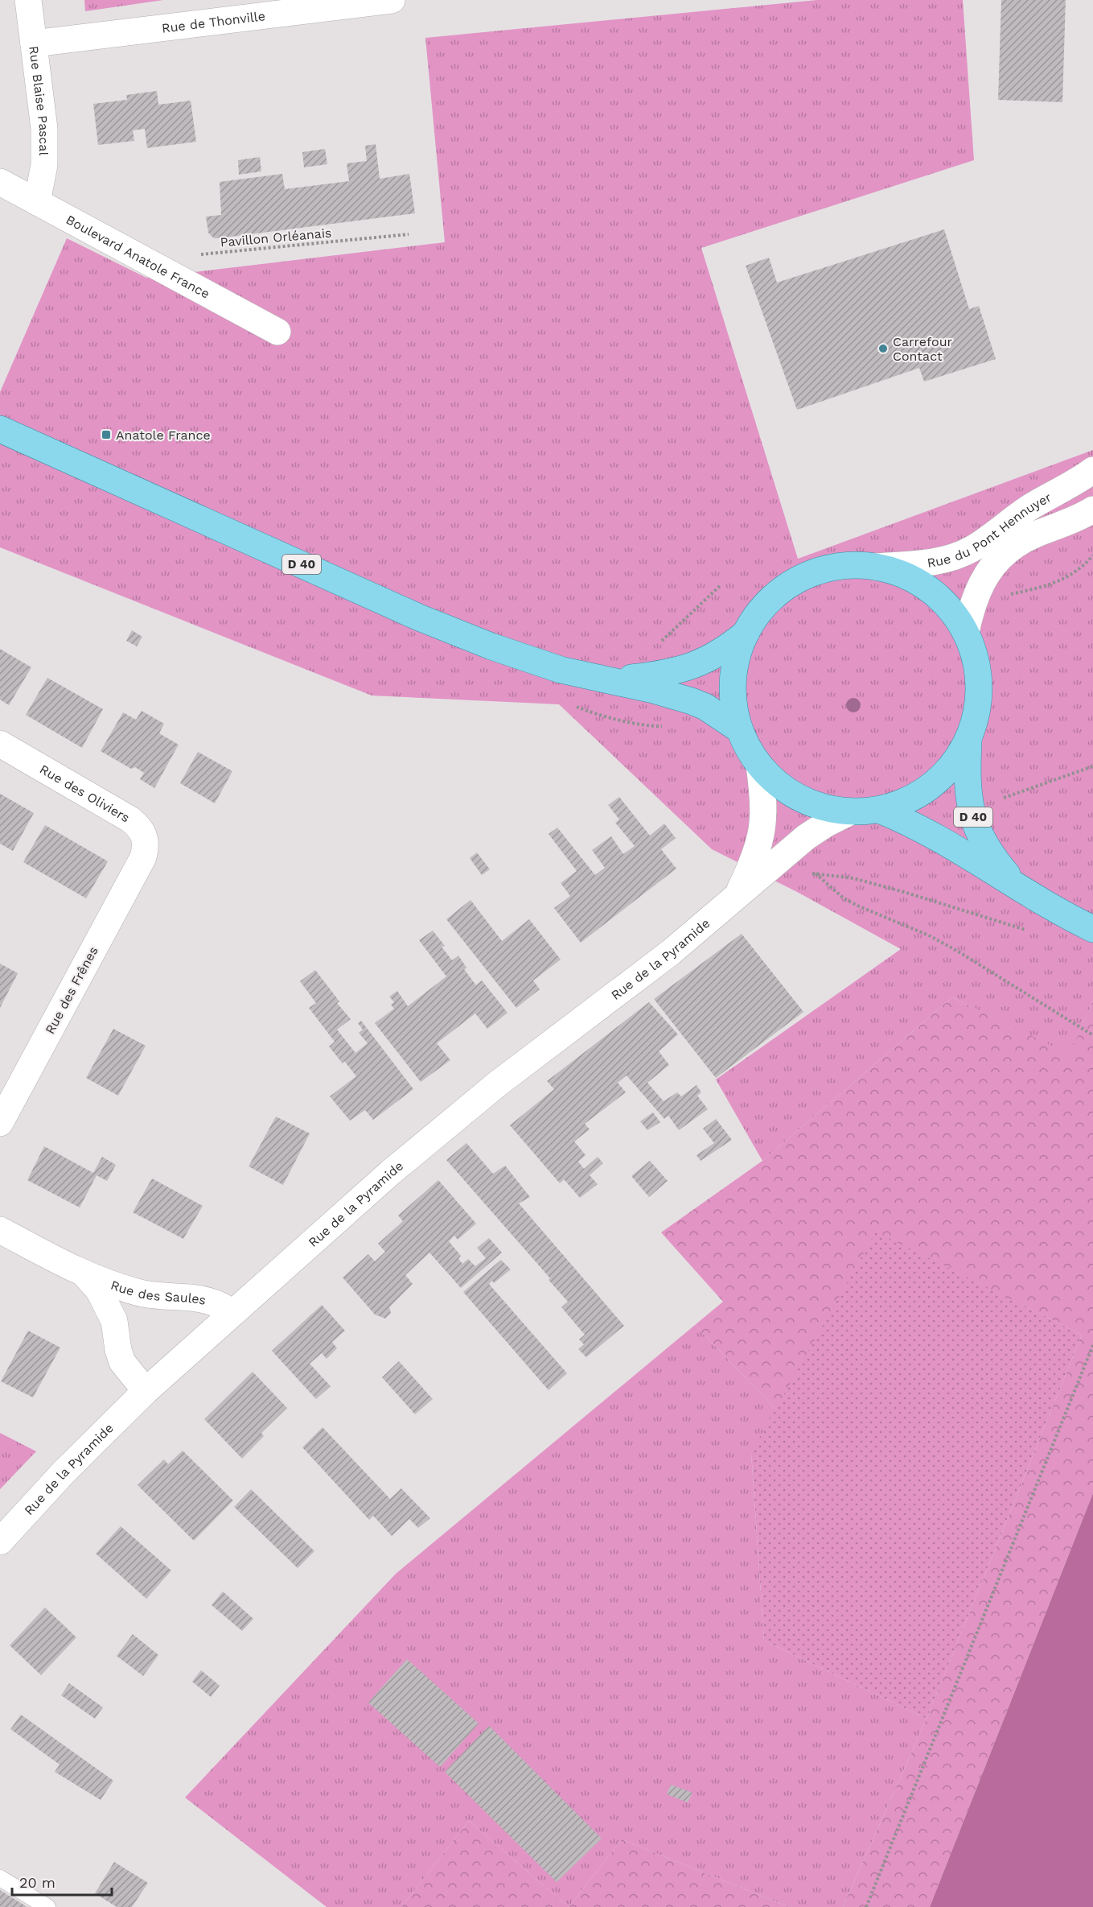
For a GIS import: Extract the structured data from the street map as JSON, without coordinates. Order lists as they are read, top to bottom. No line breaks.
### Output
{"streets":{"main road":["D 40"],"street":["Rue de Thonville","Rue Blaise Pascal","Boulevard Anatole France","Rue du Pont Hennuyer","Rue des Oliviers","Rue de la Pyramide","Rue des Frênes","Rue des Saules"],"path":["Pavillon Orléanais"]},"crossings":[["Rue de Thonville","Rue Blaise Pascal"],["Rue Blaise Pascal","Boulevard Anatole France"],["Rue des Oliviers","Rue des Frênes"],["Rue de la Pyramide","Rue des Saules"]],"places":{"other":["Carrefour Contact"],"transit":["Anatole France"]},"scale_bar":"20 m"}
